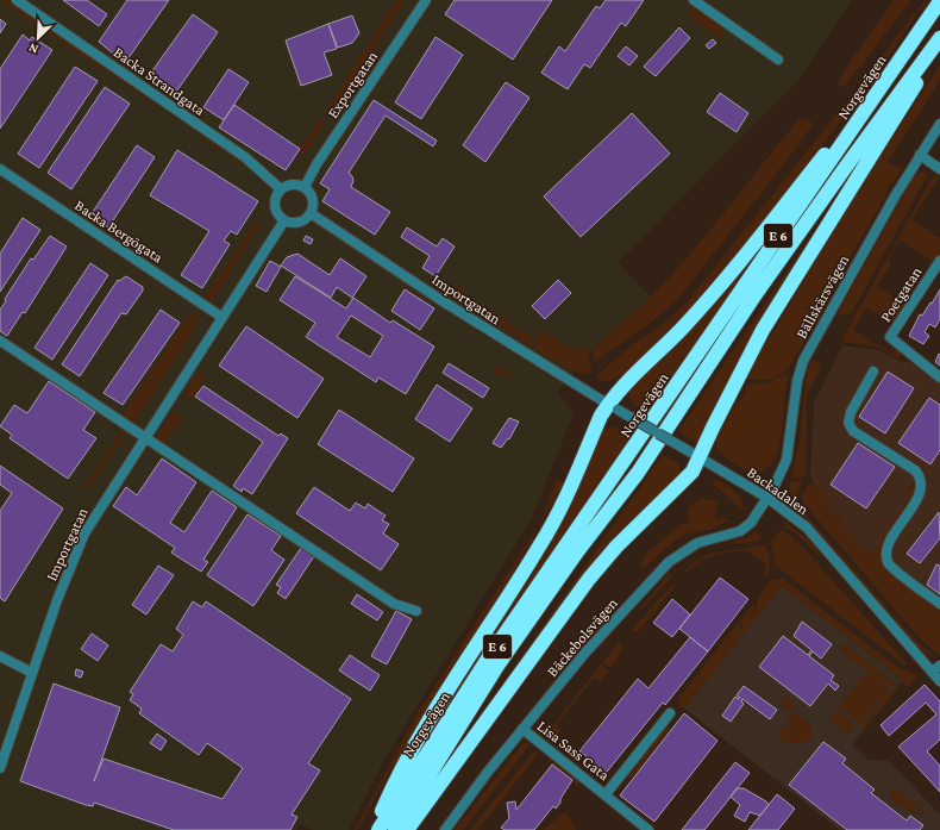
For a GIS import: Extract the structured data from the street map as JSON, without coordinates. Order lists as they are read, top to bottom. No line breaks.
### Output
{"streets":{"highway":["Norgevägen","E 6"],"street":["Backa Strandgata","Exportgatan","Backa Bergögata","Poetgatan","Bällskärsvägen","Importgatan","Backadalen","Bäckebolsvägen","Lisa Sass Gata"]},"crossings":[["Backa Strandgata","Exportgatan"],["Backa Strandgata","Importgatan"],["Exportgatan","Importgatan"],["Backa Bergögata","Importgatan"],["Bällskärsvägen","Backadalen"],["Bällskärsvägen","Bäckebolsvägen"],["Importgatan","Backadalen"],["Backadalen","Bäckebolsvägen"],["Bäckebolsvägen","Lisa Sass Gata"]],"north":"bottom left"}
